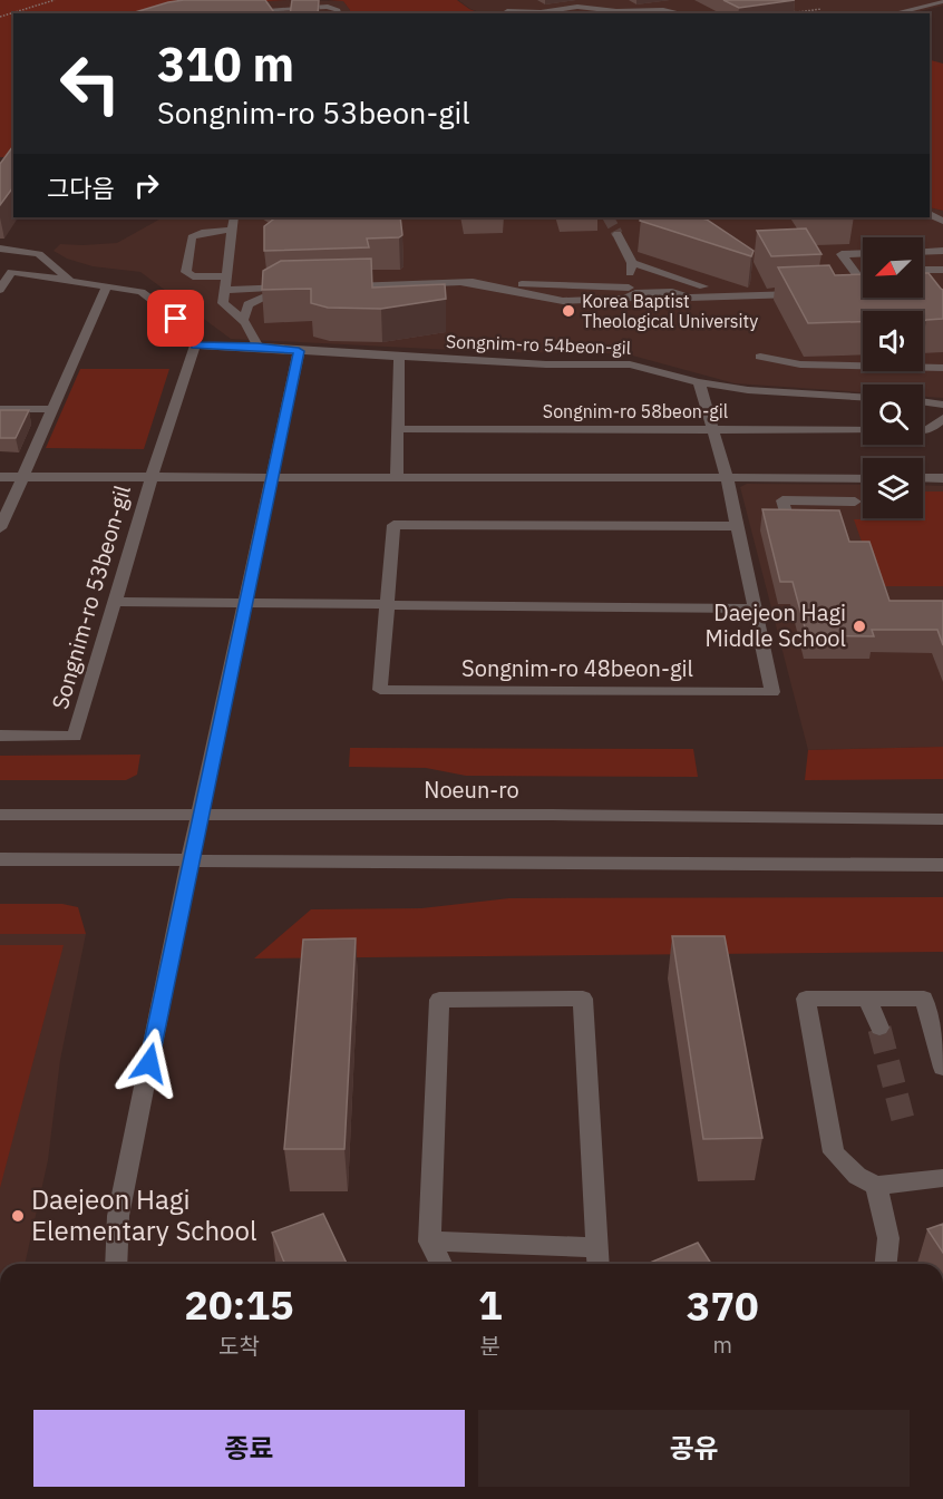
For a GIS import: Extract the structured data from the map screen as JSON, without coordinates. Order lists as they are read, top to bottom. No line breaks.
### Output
{"streets":{"street":["Songnim-ro 54beon-gil","Songnim-ro 58beon-gil","Songnim-ro 53beon-gil","Songnim-ro 48beon-gil","Noeun-ro"]},"crossings":[["Songnim-ro 54beon-gil","Songnim-ro 48beon-gil"],["Songnim-ro 58beon-gil","Songnim-ro 48beon-gil"]],"places":["Korea Baptist Theological University","Daejeon Hagi Middle School","Daejeon Hagi Elementary School"],"north":"bottom left","page":{"turn":["310 m","Songnim-ro 53beon-gil"],"then":"그다음","eta":["20:15","도착","1","분","370","m"],"buttons":["종료","공유"]}}
